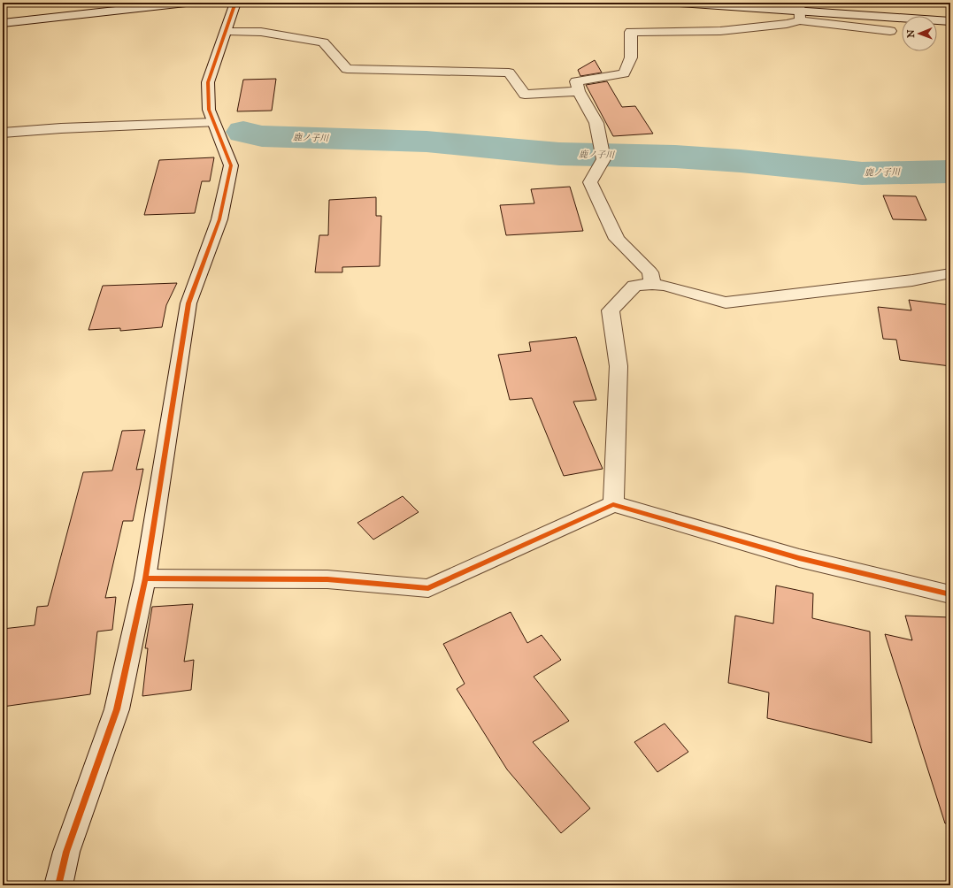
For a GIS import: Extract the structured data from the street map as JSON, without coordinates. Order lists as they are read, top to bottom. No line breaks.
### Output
{"water":["鹿ノ子川"],"north":"left"}
